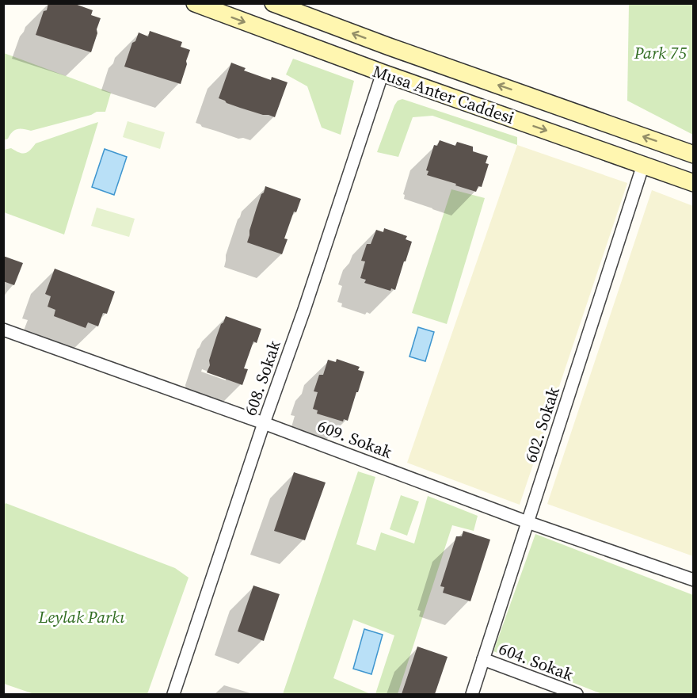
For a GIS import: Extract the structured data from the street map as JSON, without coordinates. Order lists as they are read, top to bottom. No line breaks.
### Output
{"streets":{"main road":["Musa Anter Caddesi"],"street":["608. Sokak","602. Sokak","609. Sokak","604. Sokak"]},"crossings":[["Musa Anter Caddesi","608. Sokak"],["Musa Anter Caddesi","602. Sokak"],["608. Sokak","609. Sokak"],["602. Sokak","609. Sokak"],["602. Sokak","604. Sokak"]],"parks":["Park 75","Leylak Parkı"]}
